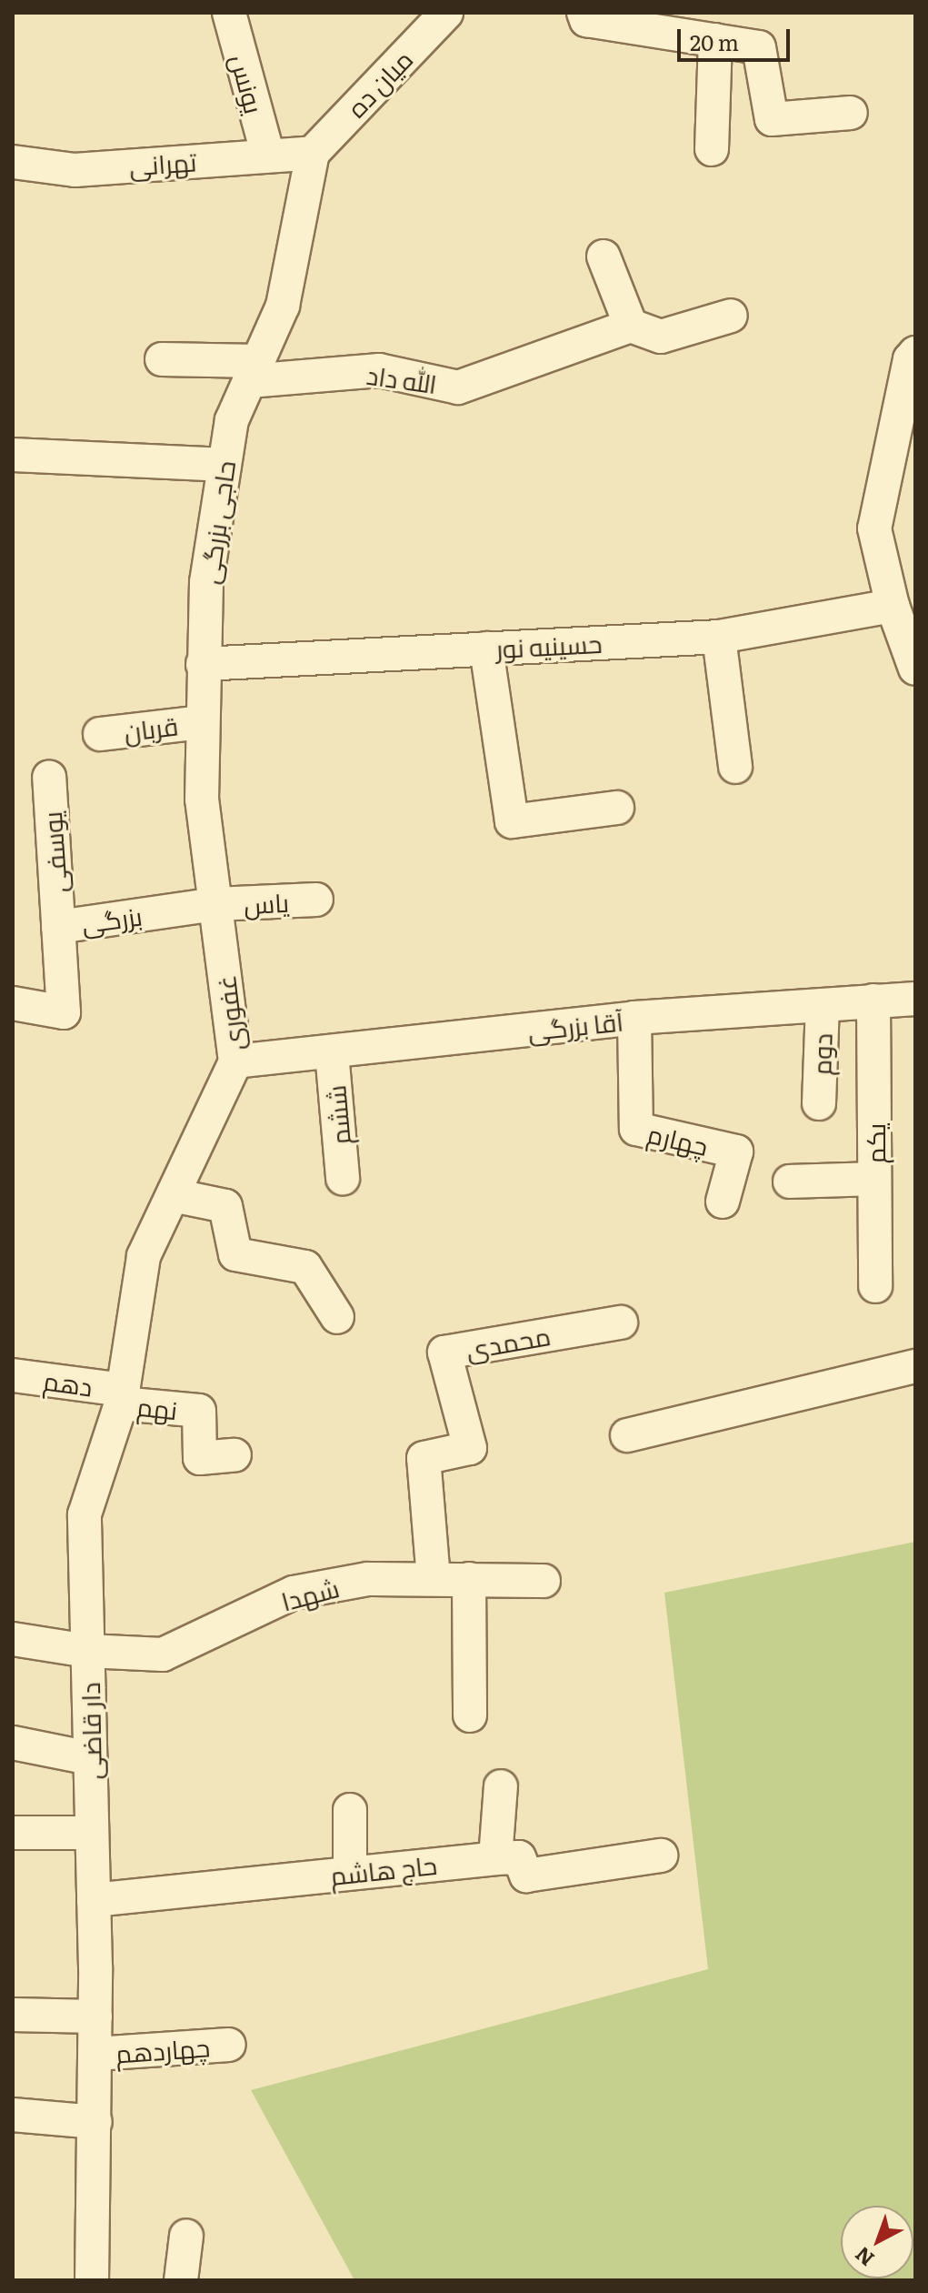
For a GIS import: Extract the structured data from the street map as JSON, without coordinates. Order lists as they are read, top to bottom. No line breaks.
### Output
{"streets":{"street":["میان ده","یونس","تهرانی","الله داد","حاجی بزرگی","حسینیه نور","قربان","یوسفی","یاس","بزرگی","غفوری","آقا بزرگی","دوم","ششم","چهارم","یکم","محمدی","دهم","نهم","شهدا","دار قاضی","حاج هاشم","چهاردهم"]},"crossings":[["میان ده","تهرانی"],["میان ده","حاجی بزرگی"],["یونس","تهرانی"],["تهرانی","حاجی بزرگی"],["الله داد","حاجی بزرگی"],["حاجی بزرگی","حسینیه نور"],["حاجی بزرگی","قربان"],["حاجی بزرگی","یاس"],["حاجی بزرگی","بزرگی"],["حاجی بزرگی","غفوری"],["یوسفی","بزرگی"],["یاس","بزرگی"],["یاس","غفوری"],["بزرگی","غفوری"],["غفوری","آقا بزرگی"],["غفوری","دار قاضی"],["آقا بزرگی","دوم"],["آقا بزرگی","ششم"],["آقا بزرگی","چهارم"],["آقا بزرگی","یکم"],["محمدی","شهدا"],["دهم","نهم"],["دهم","دار قاضی"],["نهم","دار قاضی"],["شهدا","دار قاضی"],["دار قاضی","حاج هاشم"],["دار قاضی","چهاردهم"]],"scale_bar":"20 m","north":"bottom left"}
